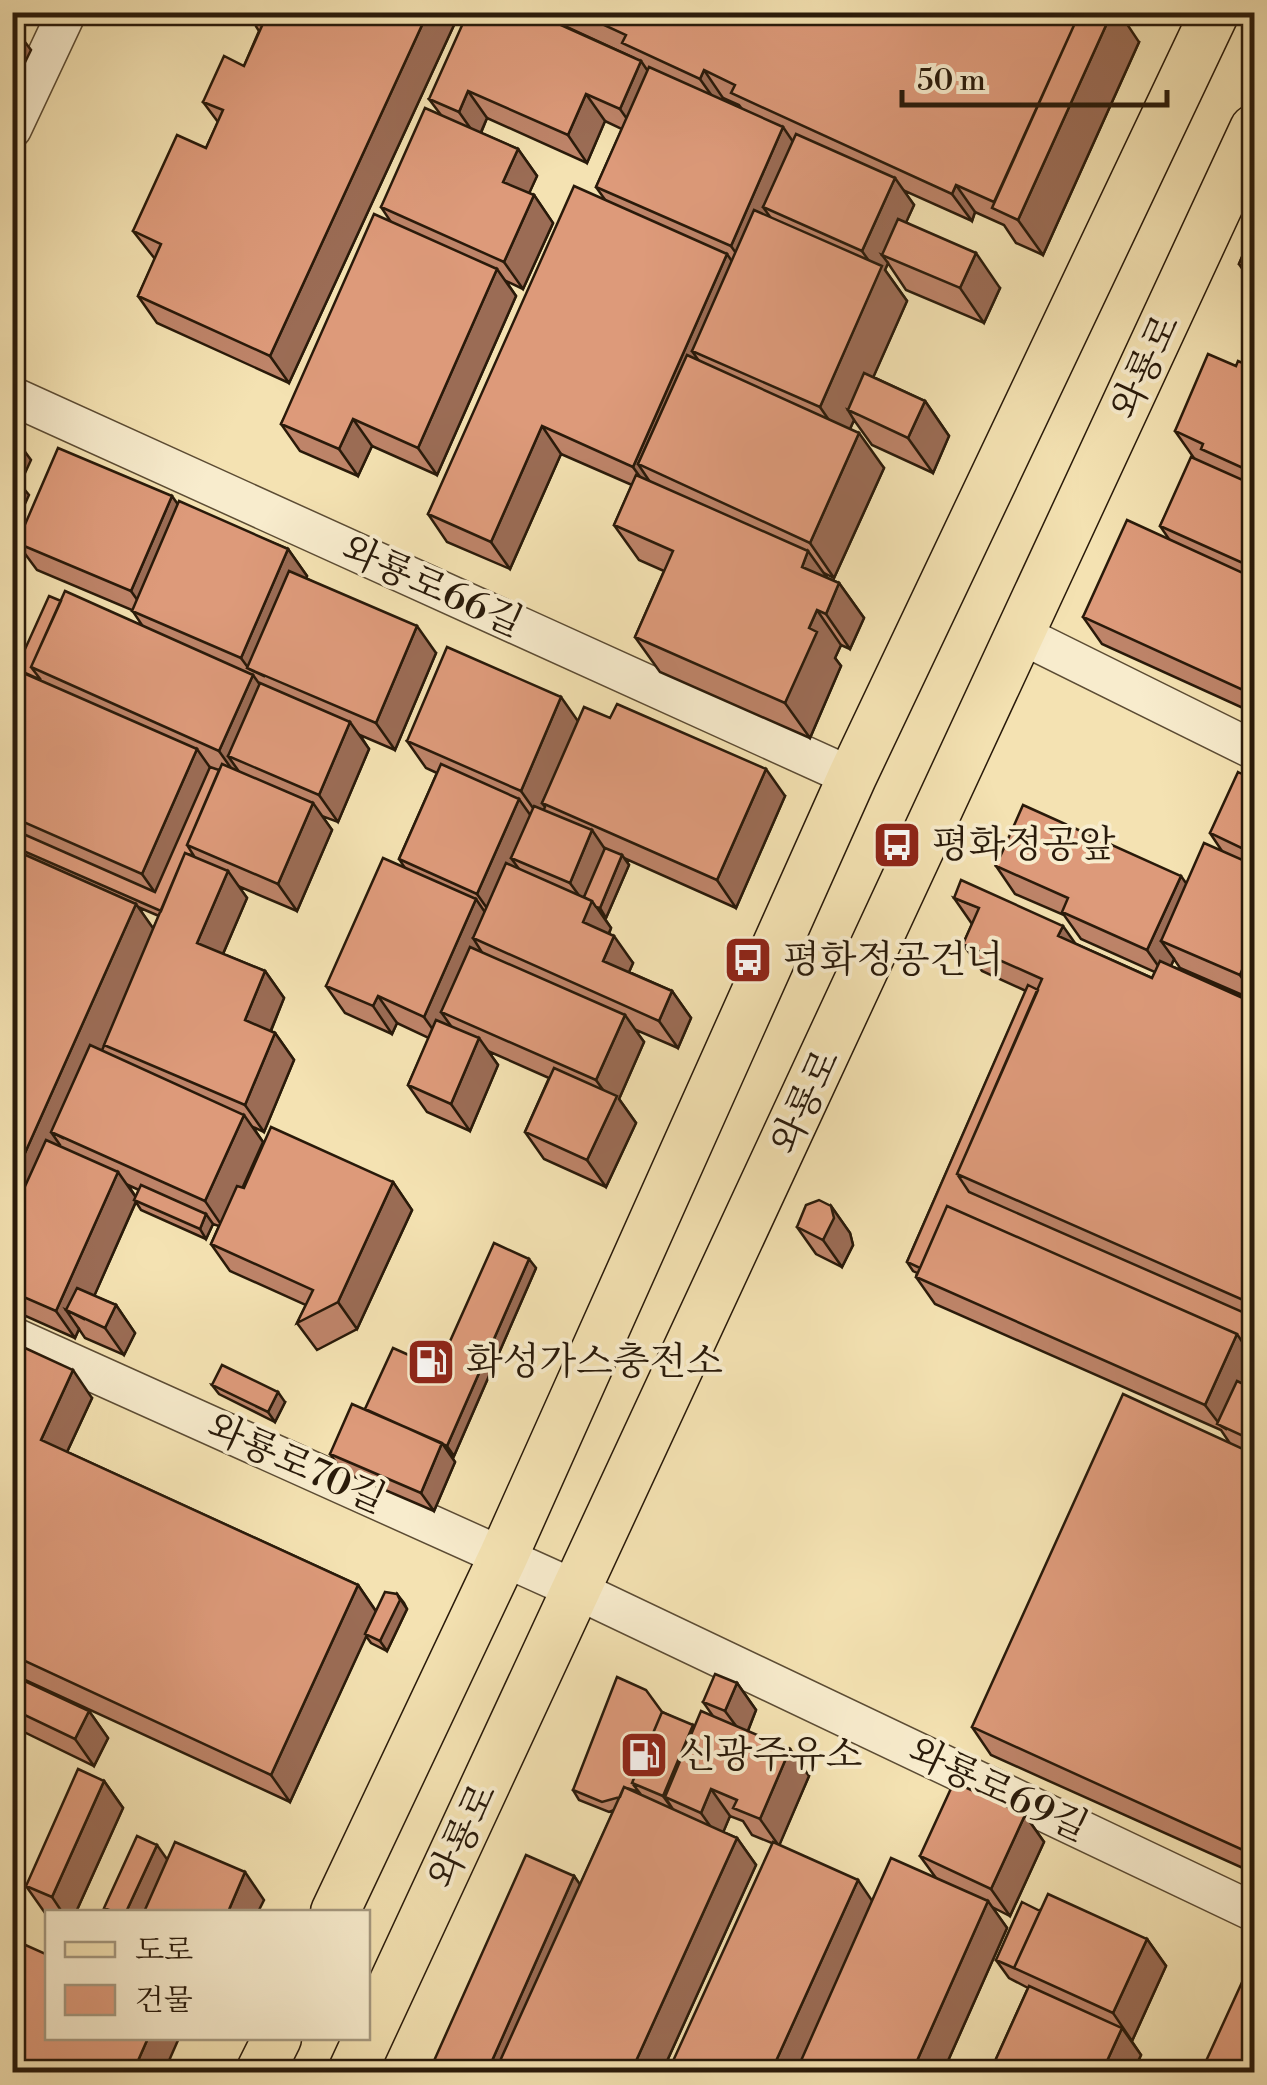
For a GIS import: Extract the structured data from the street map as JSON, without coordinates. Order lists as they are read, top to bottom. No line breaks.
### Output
{"streets":{"main road":["와룡로"],"street":["와룡로66길","와룡로70길","와룡로69길"]},"crossings":[["와룡로","와룡로70길"],["와룡로","와룡로69길"],["와룡로70길","와룡로69길"]],"places":{"bus stop":["평화정공앞","평화정공건너"],"fuel station":["화성가스충전소","신광주유소"]},"legend":["도로","건물"],"scale_bar":"50 m"}
